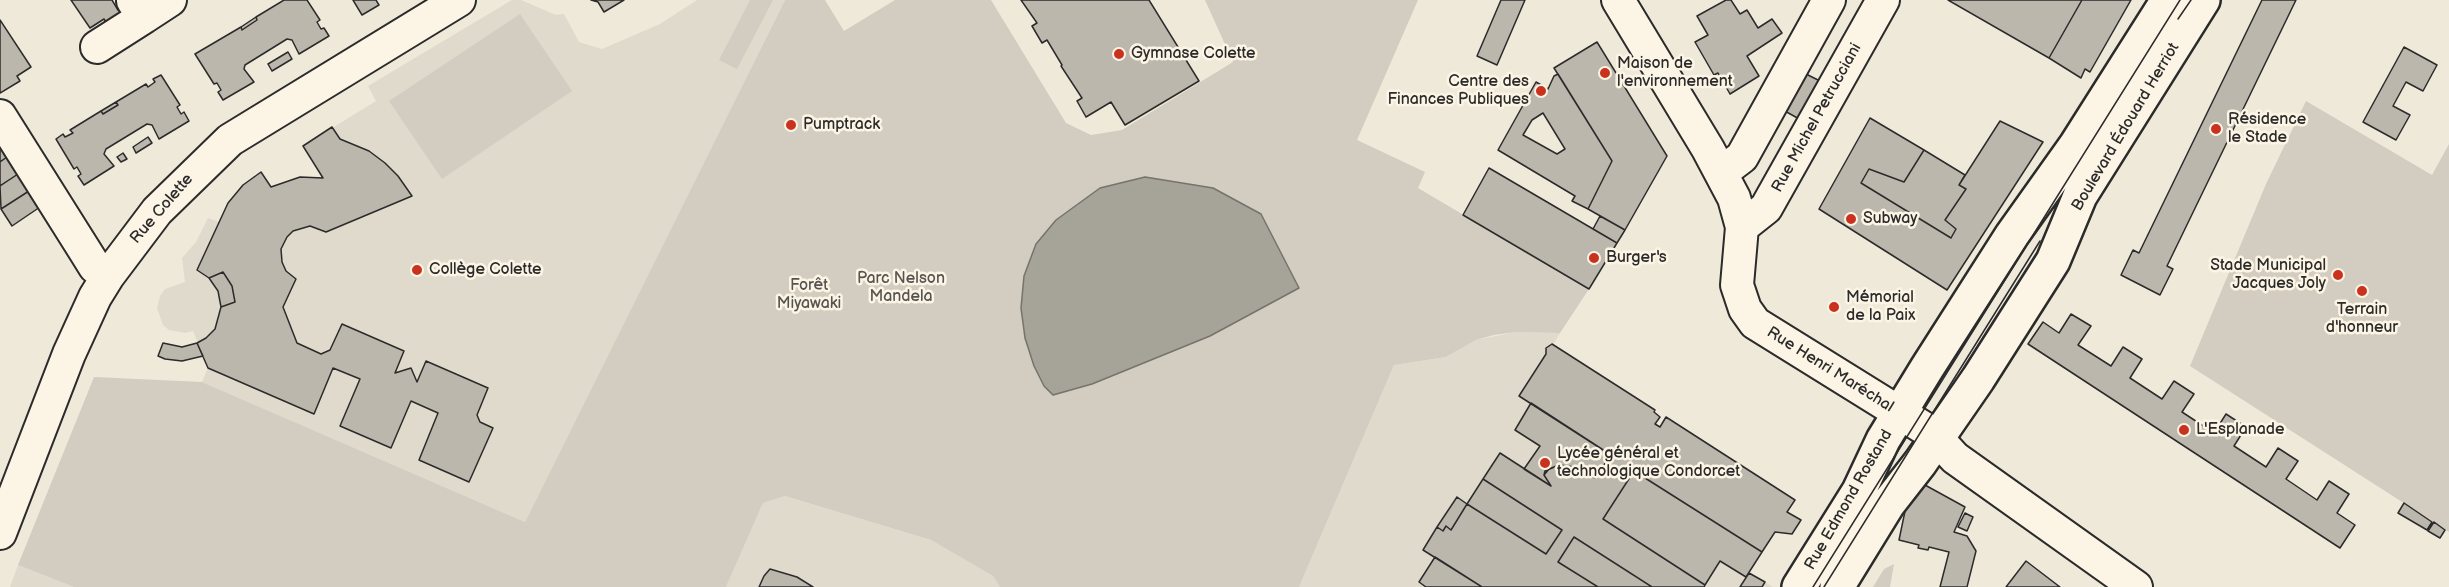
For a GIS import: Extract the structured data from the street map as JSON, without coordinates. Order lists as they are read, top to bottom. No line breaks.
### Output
{"streets":{"main road":["Boulevard Édouard Herriot","Rue Edmond Rostand"],"street":["Rue Michel Petrucciani","Rue Colette","Rue Henri Maréchal"]},"crossings":[["Rue Michel Petrucciani","Rue Henri Maréchal"],["Boulevard Édouard Herriot","Rue Henri Maréchal"],["Boulevard Édouard Herriot","Rue Edmond Rostand"],["Rue Henri Maréchal","Rue Edmond Rostand"]],"parks":["Parc Nelson Mandela","Forêt Miyawaki"],"places":["Gymnase Colette","Maison de l'environnement","Centre des Finances Publiques","Pumptrack","Résidence le Stade","Subway","Burger's","Collège Colette","Stade Municipal Jacques Joly","Terrain d'honneur","Mémorial de la Paix","L'Esplanade","Lycée général et technologique Condorcet"]}
